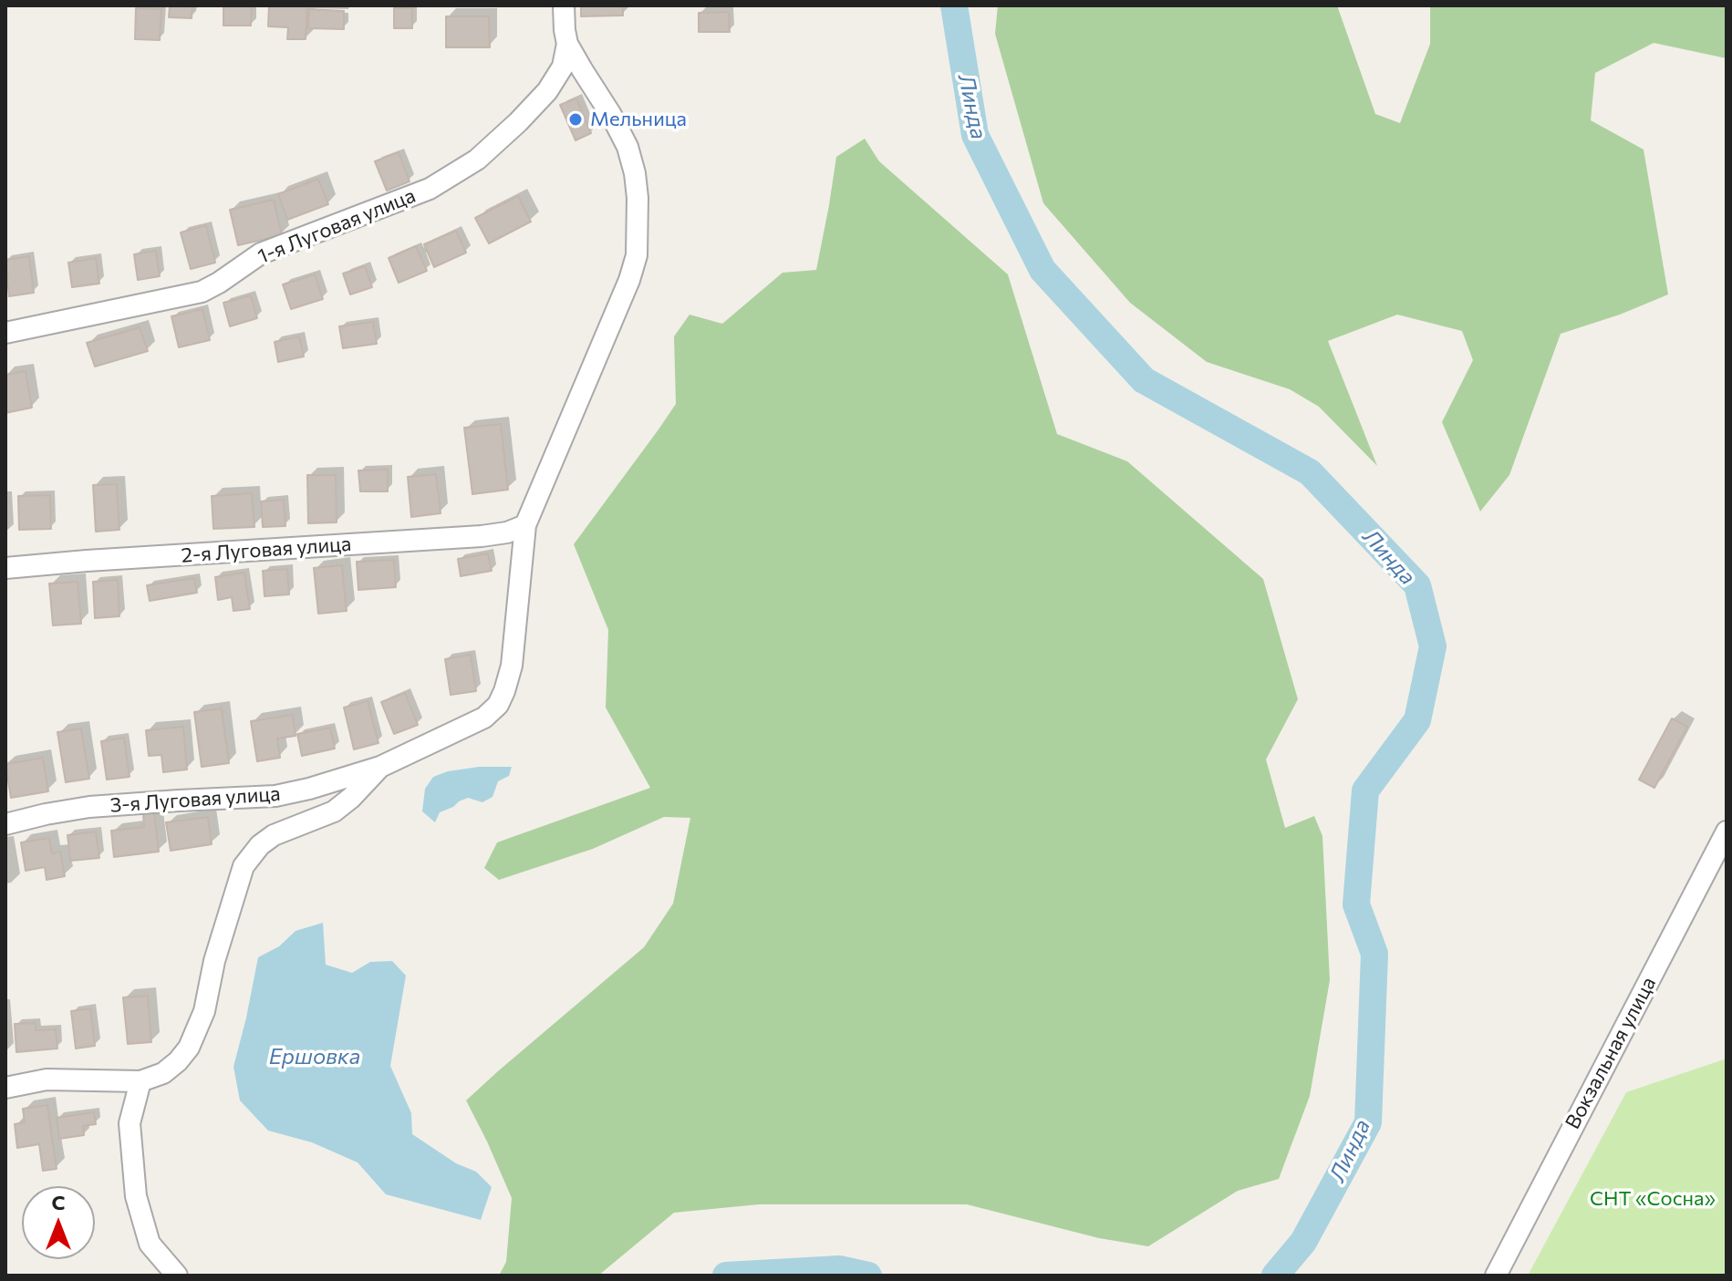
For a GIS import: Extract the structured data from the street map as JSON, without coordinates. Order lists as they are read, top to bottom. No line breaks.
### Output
{"streets":{"street":["1-я Луговая улица","2-я Луговая улица","3-я Луговая улица","Вокзальная улица"]},"crossings":[["2-я Луговая улица","3-я Луговая улица"]],"water":["Линда","Ершовка"],"parks":["СНТ «Сосна»"],"places":["Мельница"],"north":"top"}
